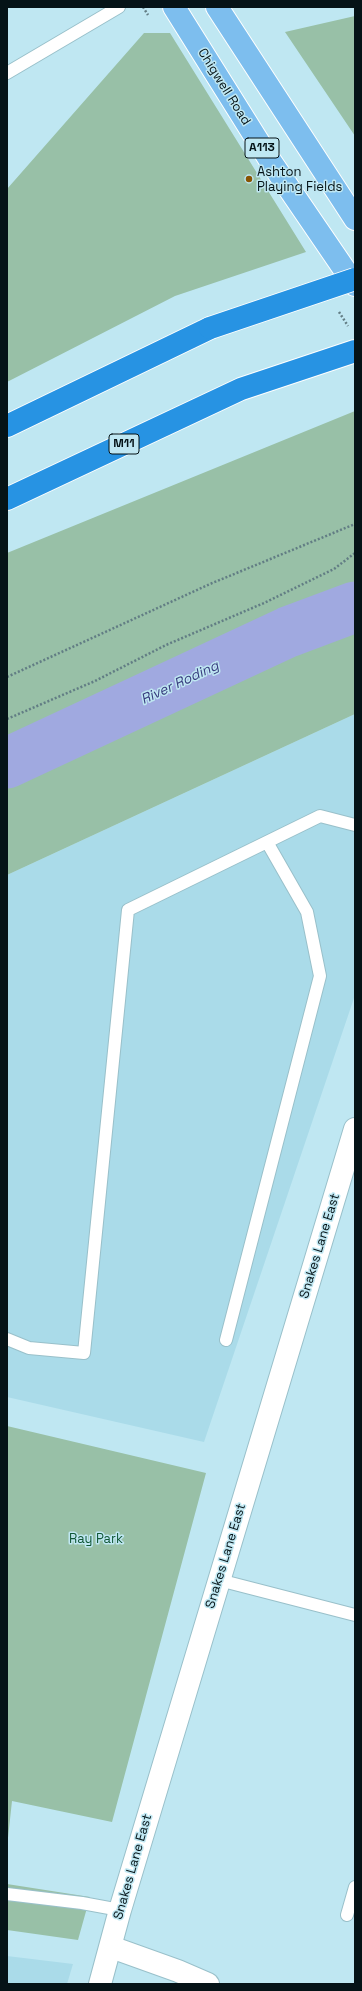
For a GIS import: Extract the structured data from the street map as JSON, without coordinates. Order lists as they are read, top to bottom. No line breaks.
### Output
{"streets":{"highway":["M11"],"main road":["Chigwell Road","A113"],"street":["Snakes Lane East"]},"water":["River Roding"],"parks":["Ray Park"],"places":["Ashton Playing Fields"]}
